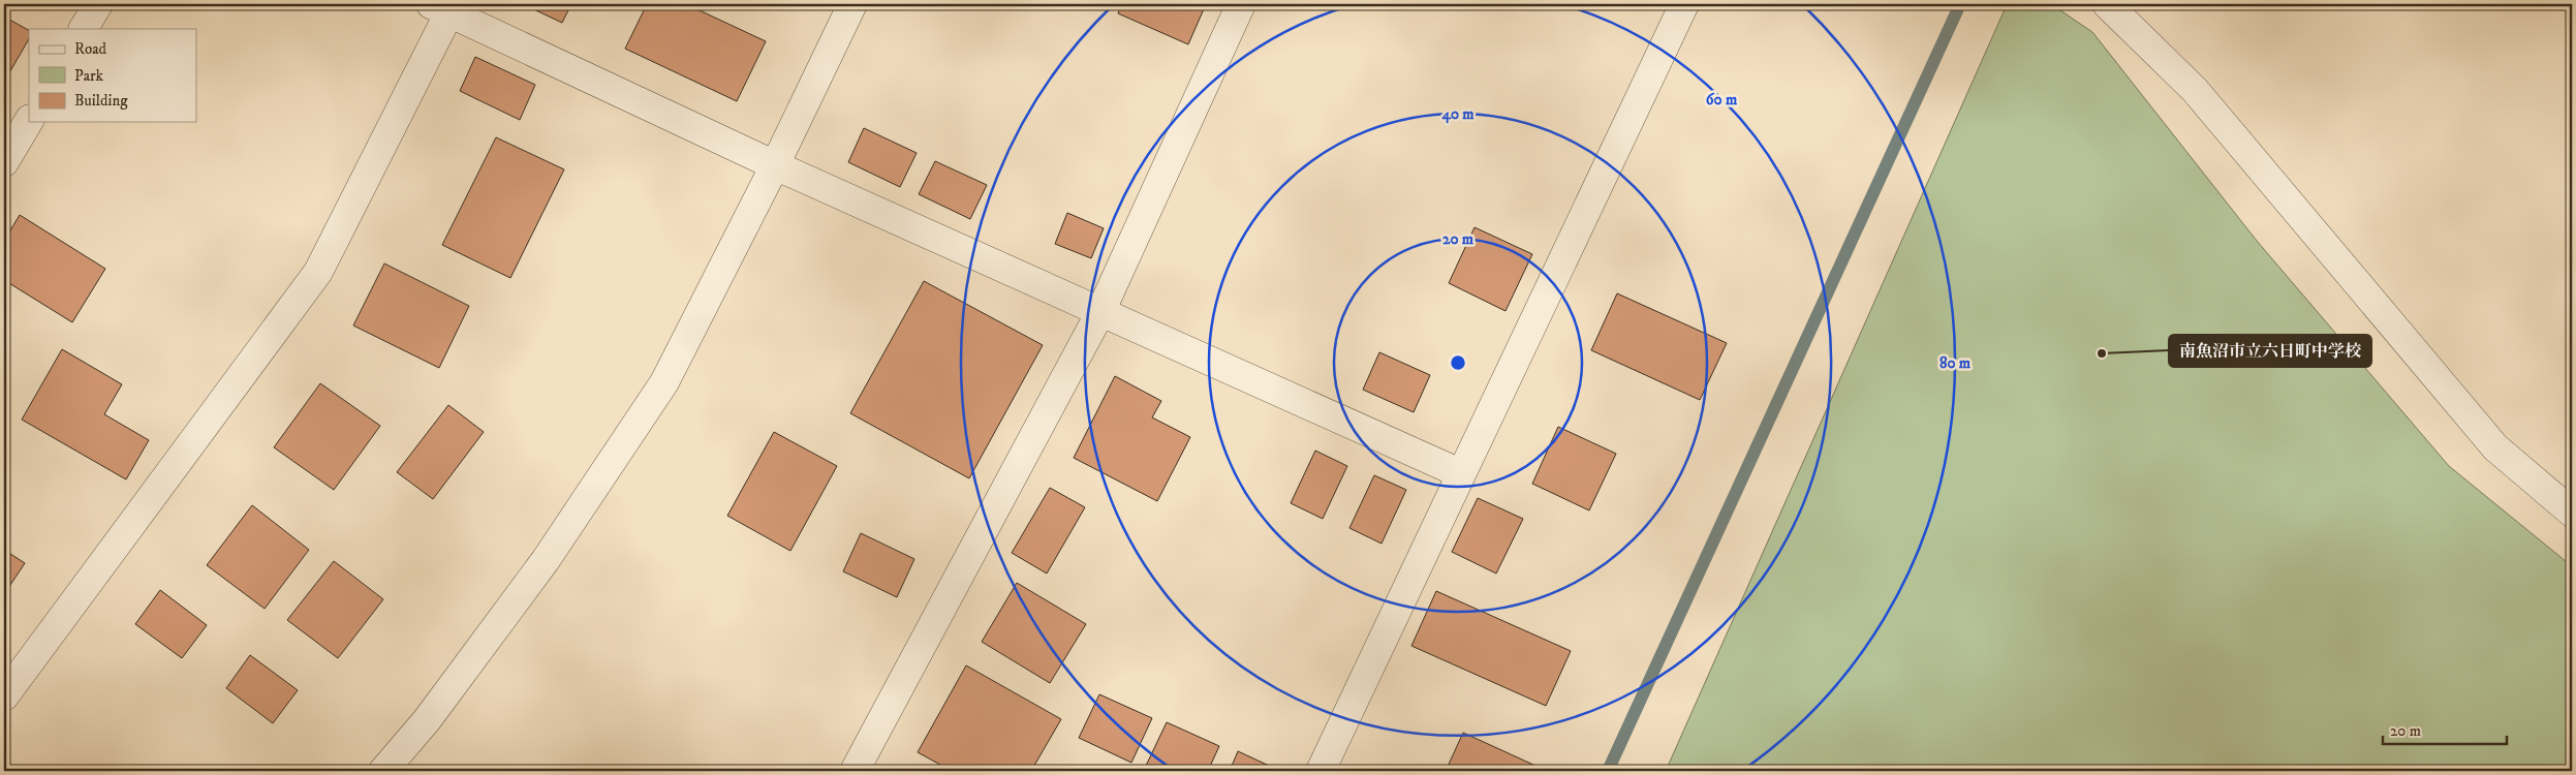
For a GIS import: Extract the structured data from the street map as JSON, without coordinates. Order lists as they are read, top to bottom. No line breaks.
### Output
{"places":["南魚沼市立六日町中学校"],"legend":["Road","Park","Building"],"scale_bar":"20 m","rings":["60 m","40 m","20 m","80 m"]}
